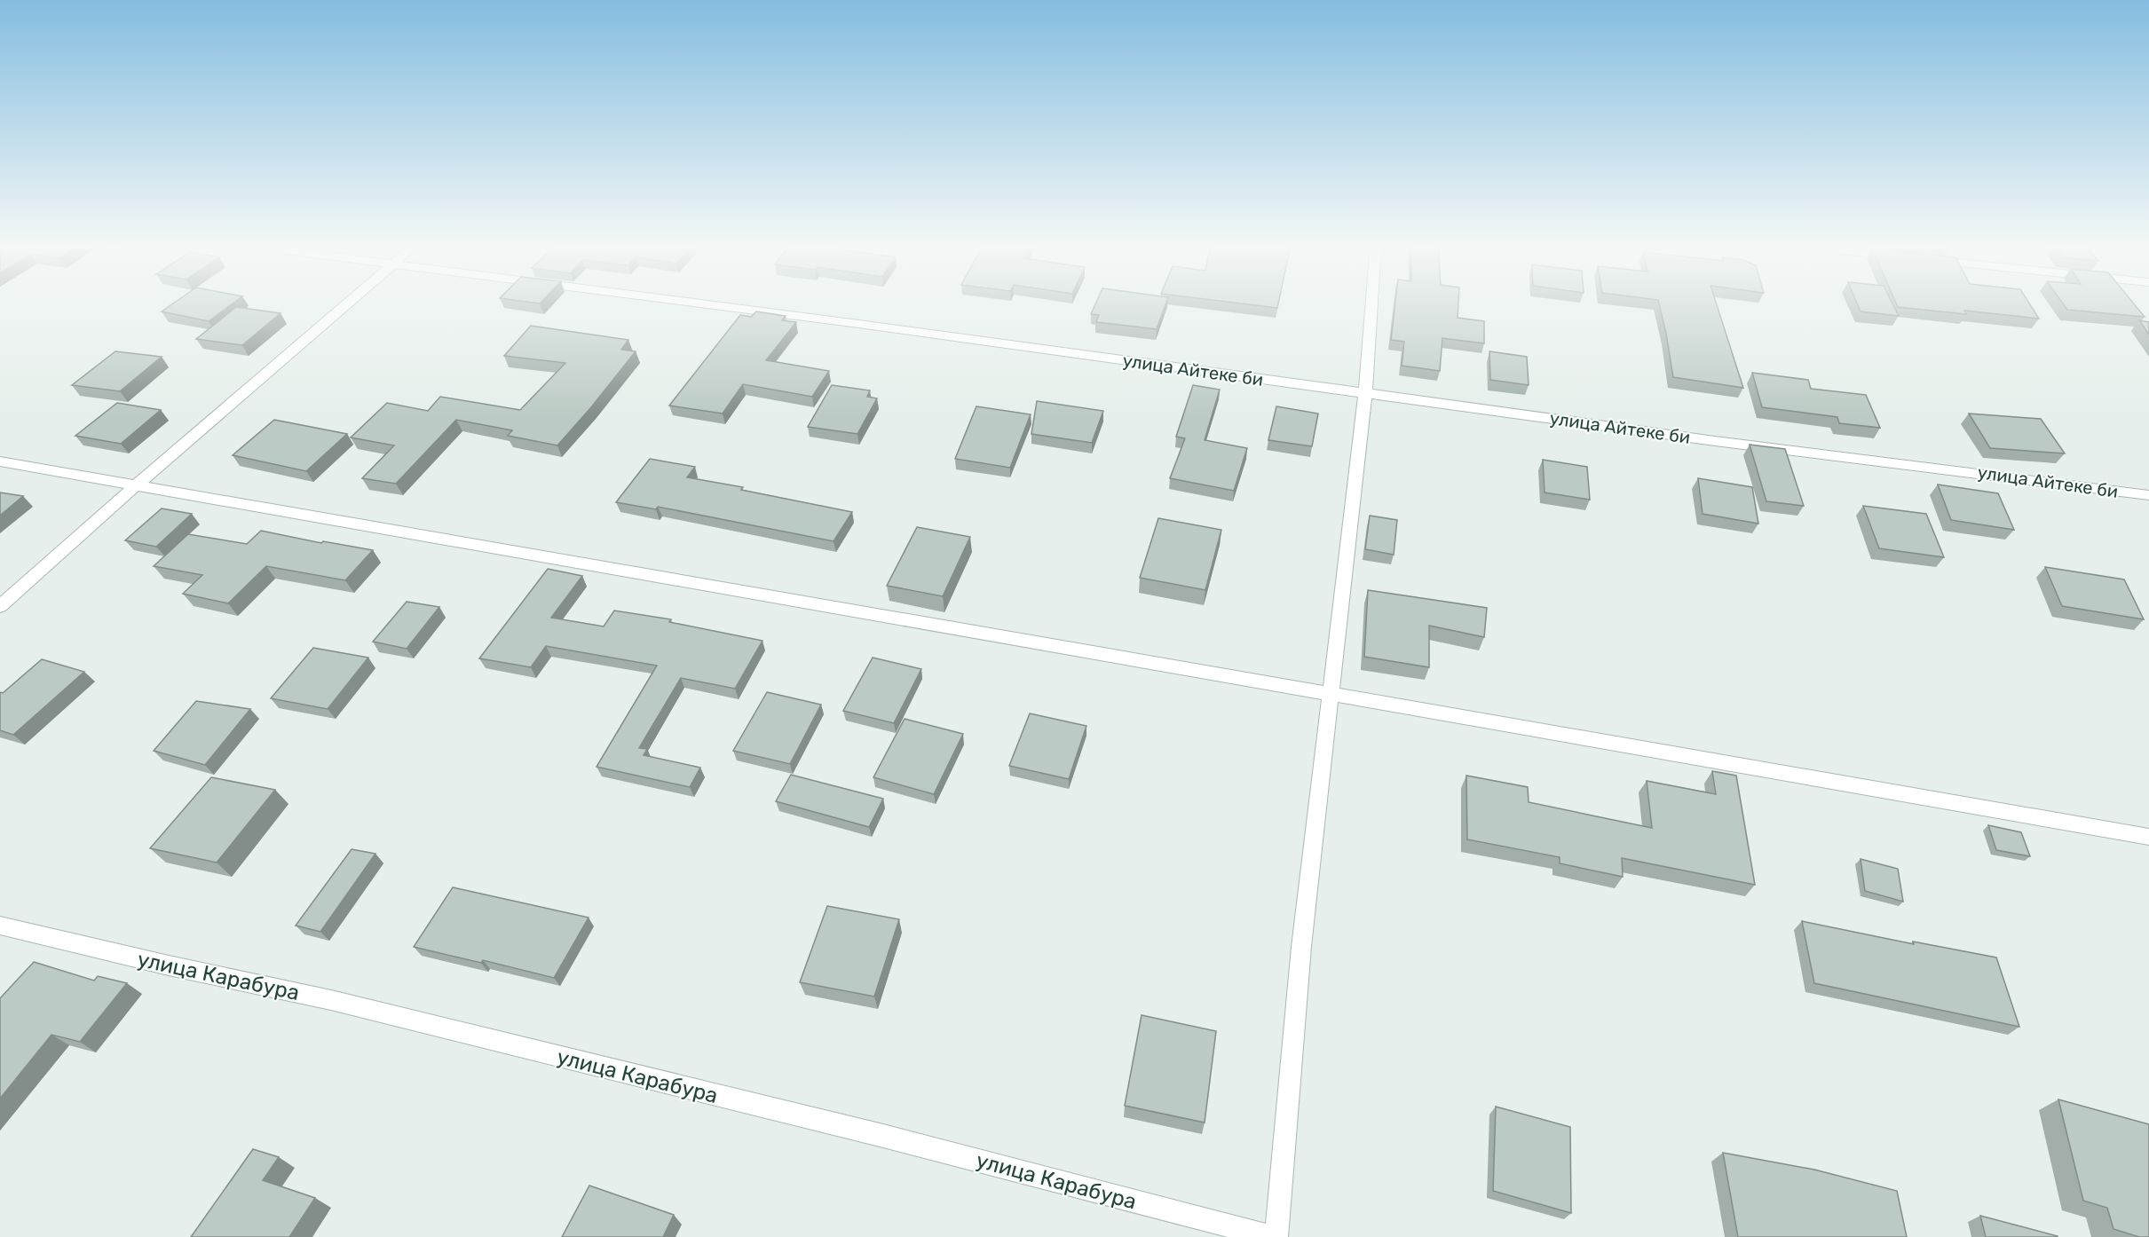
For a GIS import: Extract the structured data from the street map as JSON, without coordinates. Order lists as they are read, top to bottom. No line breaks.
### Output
{"streets":{"street":["улица Айтеке би","улица Карабура"]}}
